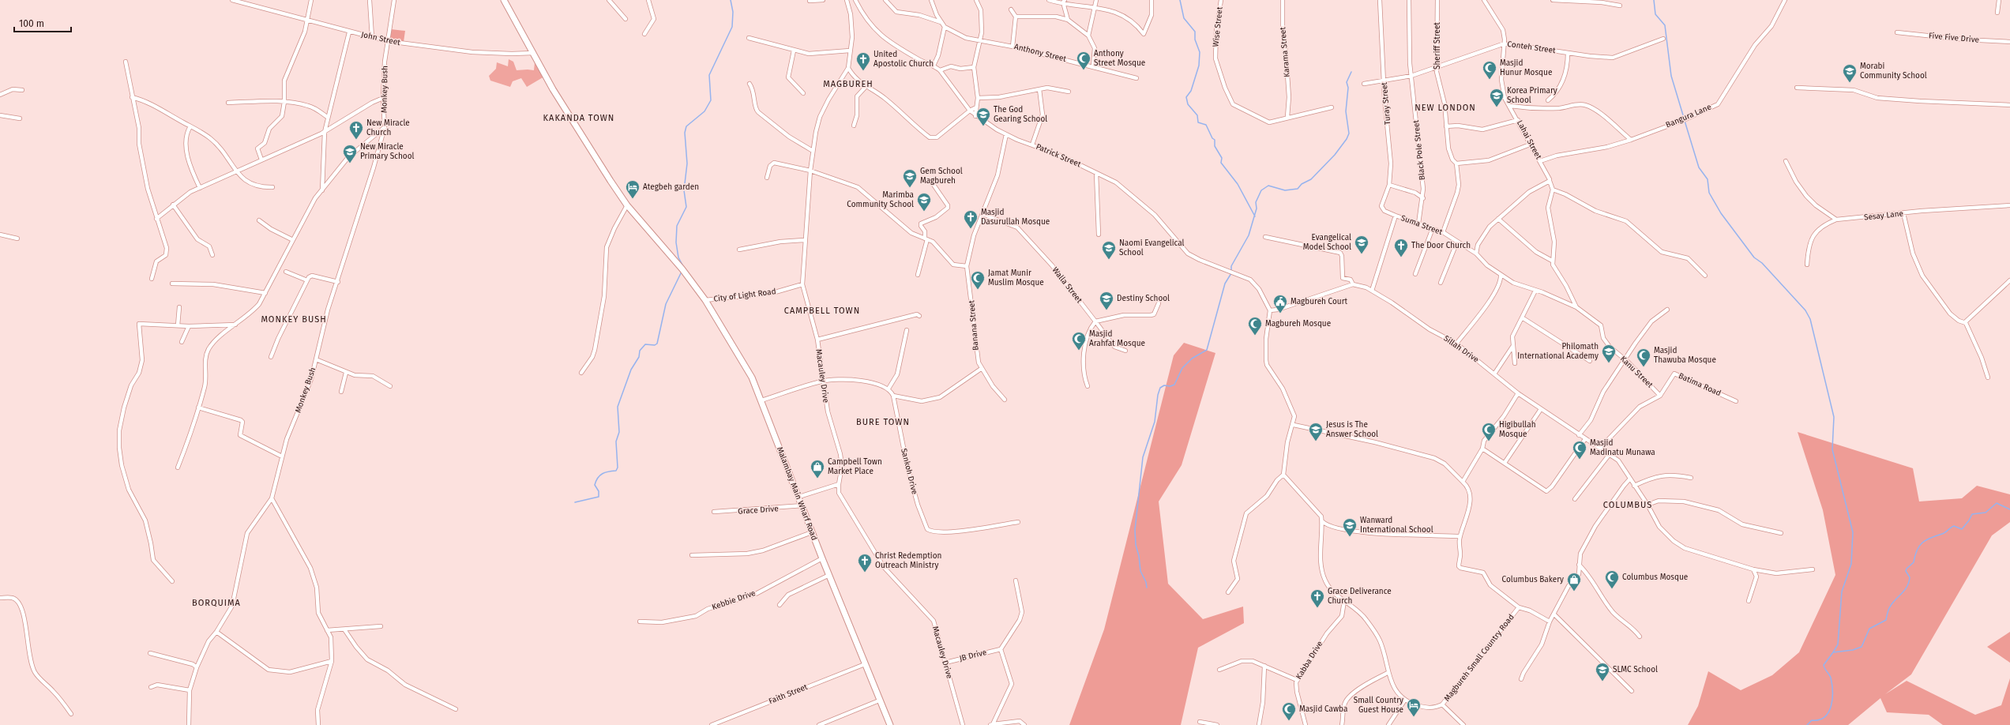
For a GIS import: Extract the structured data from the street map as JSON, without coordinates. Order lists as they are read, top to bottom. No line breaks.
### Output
{"streets":{"street":["Wise Street","Five Five Drive","John Street","Sheriff Street","Conteh Street","Karama Street","Anthony Street","Monkey Bush","Turay Street","Bangura Lane","Lahai Street","Black Pole Street","Patrick Street","Sesay Lane","Suma Street","Walla Street","City of Light Road","Banana Street","Sillah Drive","Kanu Street","Macauley Drive","Batima Road","Sankoh Drive","Malambay Main Wharf Road","Grace Drive","Kebbie Drive","JB Drive","Magbureh Small Country Road","Kabba Drive","Faith Street"]},"crossings":[["Wise Street","Karama Street"],["John Street","Monkey Bush"],["John Street","Malambay Main Wharf Road"],["Sheriff Street","Conteh Street"],["Conteh Street","Turay Street"],["Conteh Street","Lahai Street"],["Conteh Street","Black Pole Street"],["Turay Street","Suma Street"],["Bangura Lane","Lahai Street"],["Black Pole Street","Suma Street"],["Patrick Street","Banana Street"],["Suma Street","Kanu Street"],["Walla Street","Banana Street"],["City of Light Road","Macauley Drive"],["City of Light Road","Malambay Main Wharf Road"],["Sillah Drive","Batima Road"],["Kanu Street","Batima Road"],["Macauley Drive","JB Drive"],["Malambay Main Wharf Road","Grace Drive"],["Malambay Main Wharf Road","Kebbie Drive"],["Malambay Main Wharf Road","Faith Street"]],"districts":["MAGBUREH","NEW LONDON","KAKANDA TOWN","CAMPBELL TOWN","MONKEY BUSH","BURE TOWN","COLUMBUS","BORQUIMA"],"places":{"mosque":["Anthony Street Mosque","Masjid Hunur Mosque","Jamat Munir Muslim Mosque","Magbureh Mosque","Masjid Arahfat Mosque","Masjid Thawuba Mosque","Higibullah Mosque","Masjid Madinatu Munawa","Columbus Mosque","Masjid Cawba"],"church":["United Apostolic Church","New Miracle Church","Masjid Dasurullah Mosque","The Door Church","Christ Redemption Outreach Ministry","Grace Deliverance Church"],"school or university":["Morabi Community School","Korea Primary School","The God Gearing School","New Miracle Primary School","Gem School Magbureh","Marimba Community School","Evangelical Model School","Naomi Evangelical School","Destiny School","Philomath International Academy","Jesus is The Answer School","Wanward International School","SLMC School"],"hotel":["Ategbeh garden","Small Country Guest House"],"public building":["Magbureh Court"],"shop":["Campbell Town Market Place","Columbus Bakery"]},"scale_bar":"100 m"}
